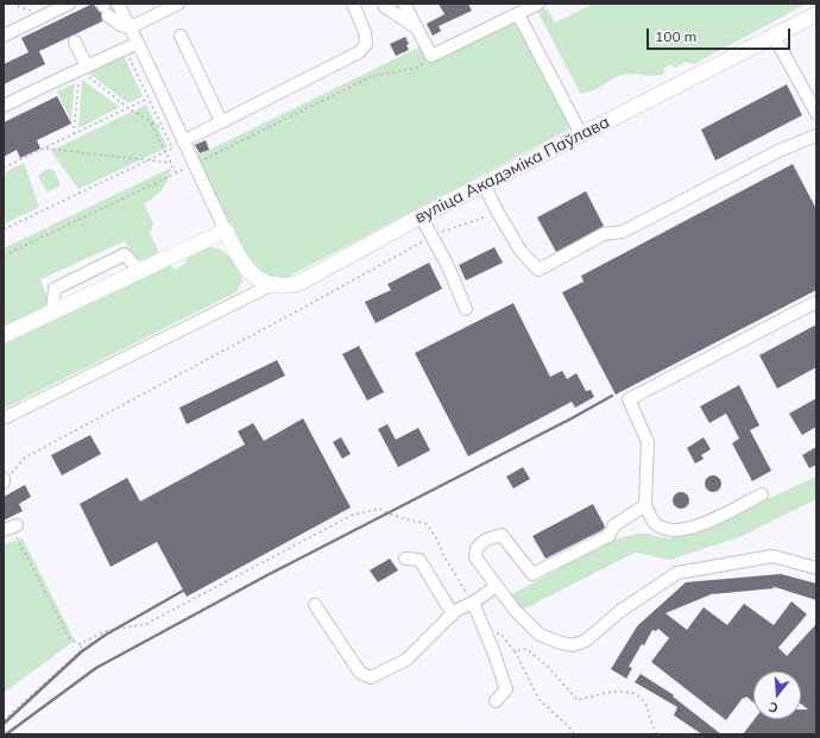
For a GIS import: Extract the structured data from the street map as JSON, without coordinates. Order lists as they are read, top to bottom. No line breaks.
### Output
{"streets":{"main road":["вуліца Акадэміка Паўлава"]},"scale_bar":"100 m","north":"bottom"}
